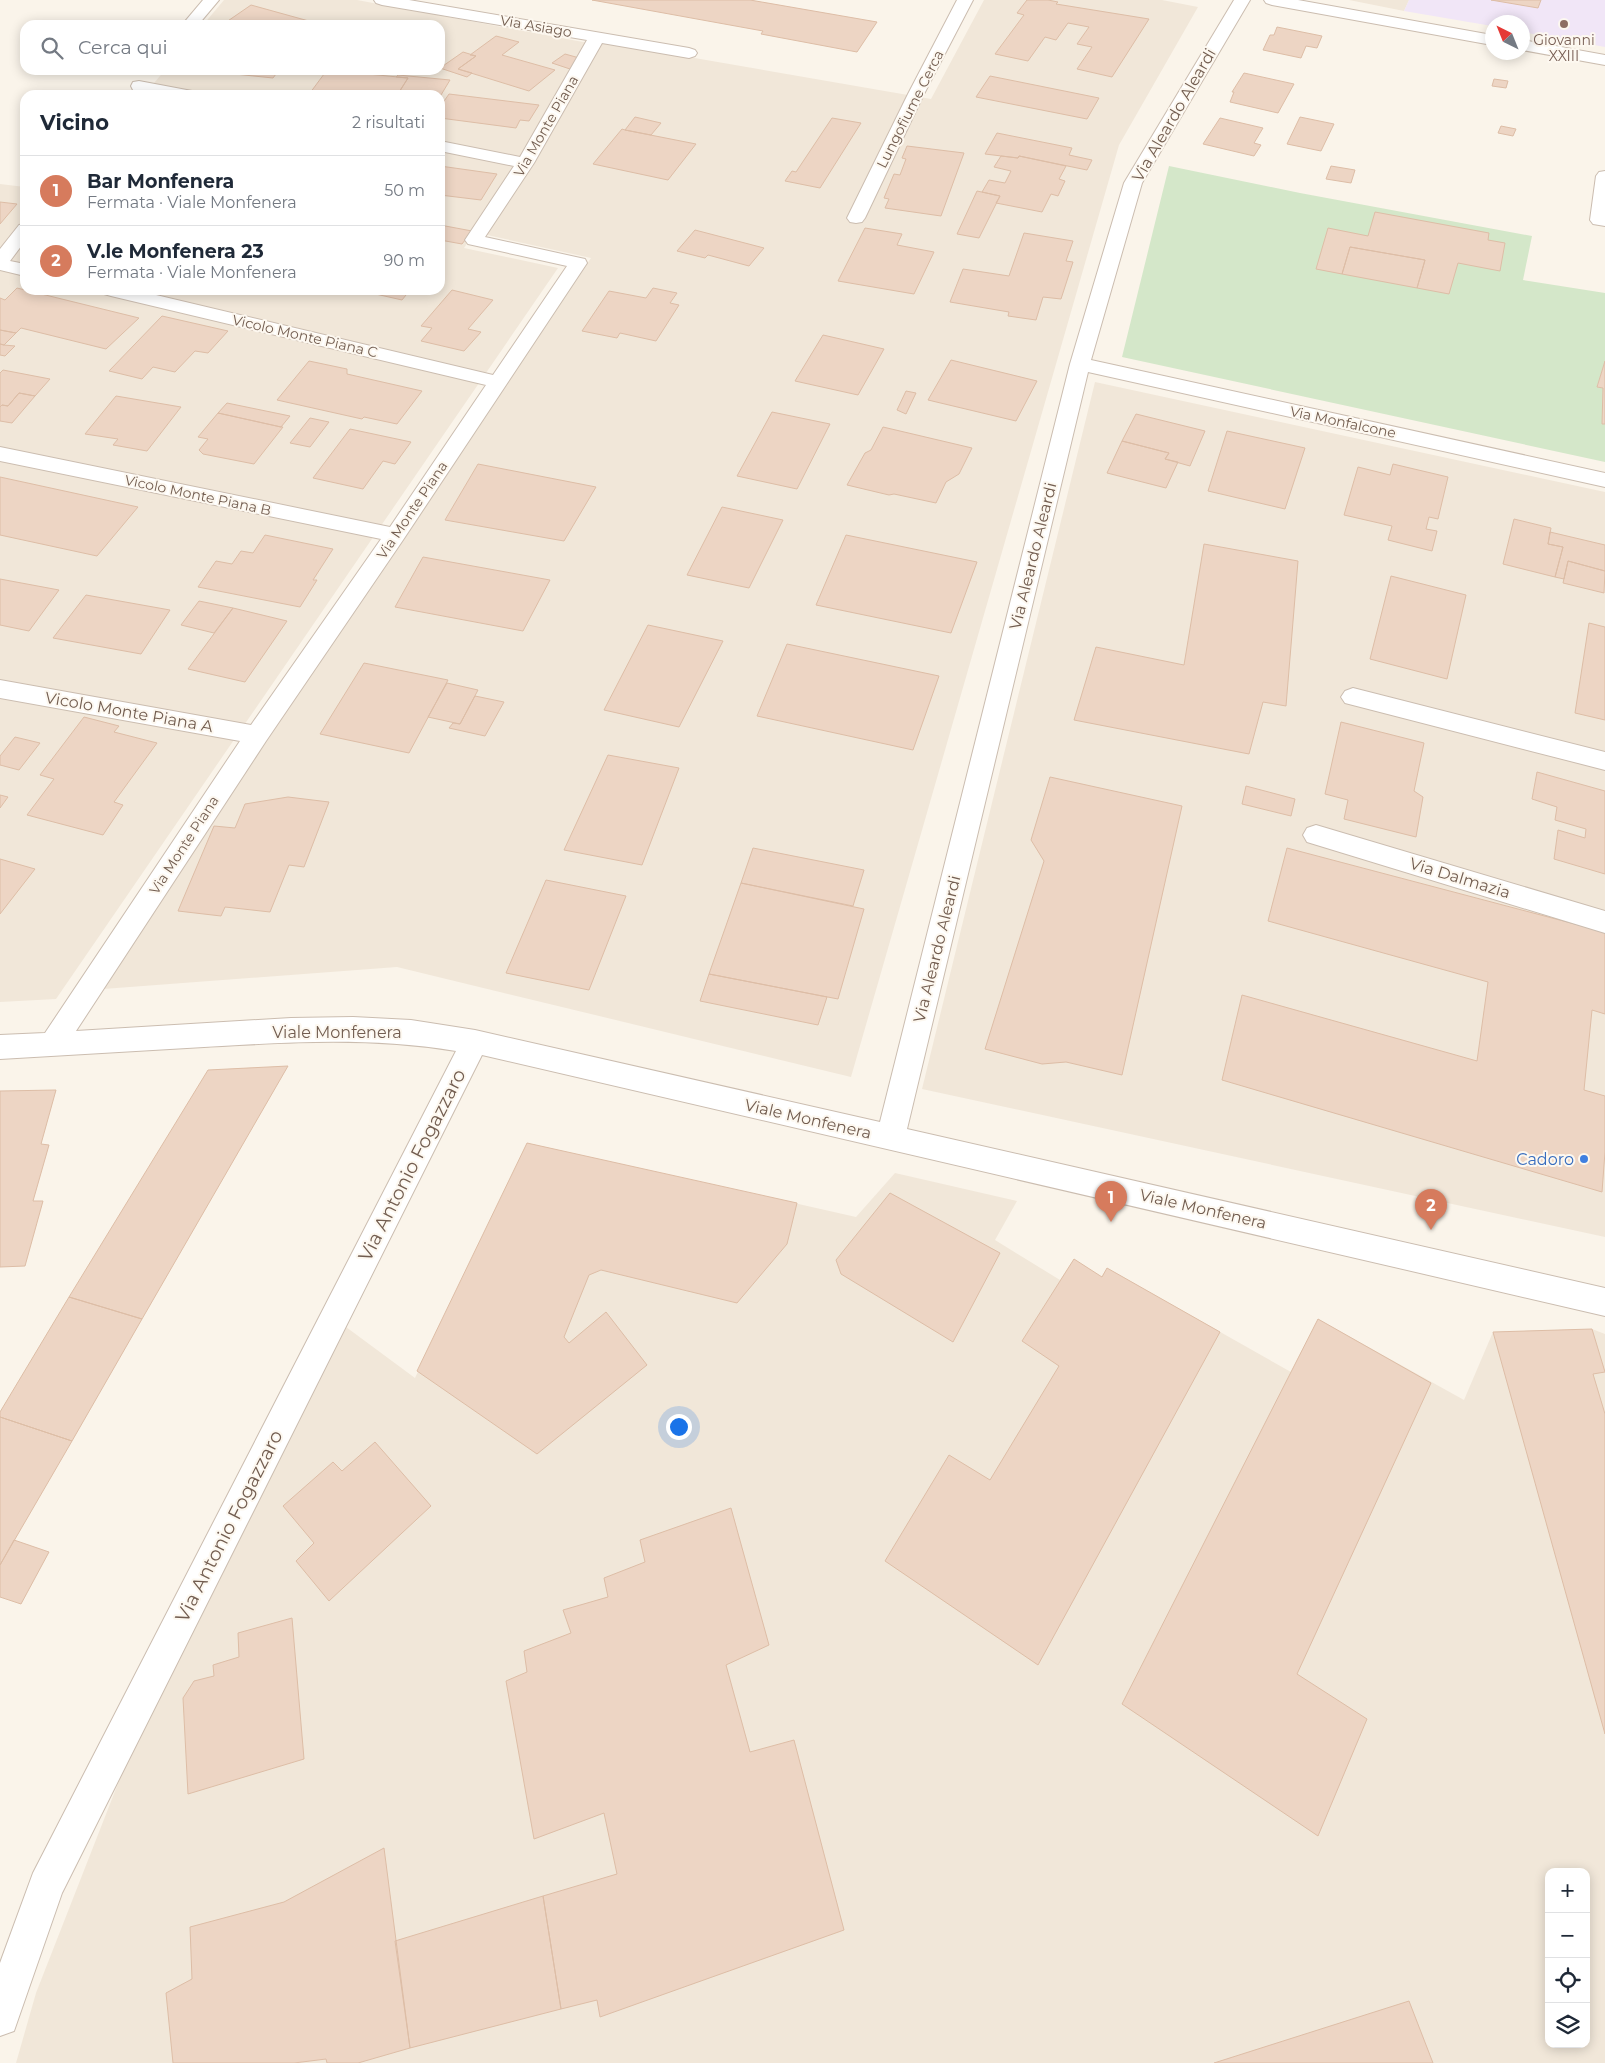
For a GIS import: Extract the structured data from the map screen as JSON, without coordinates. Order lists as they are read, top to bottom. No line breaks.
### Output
{"streets":{"street":["Via Asiago","Lungofiume Cerca","Via Aleardo Aleardi","Via Monte Piana","Vicolo Monte Piana C","Via Monfalcone","Vicolo Monte Piana B","Vicolo Monte Piana A","Via Dalmazia","Viale Monfenera","Via Antonio Fogazzaro"]},"crossings":[["Via Asiago","Via Monte Piana"],["Via Aleardo Aleardi","Via Monfalcone"],["Via Aleardo Aleardi","Viale Monfenera"],["Via Monte Piana","Vicolo Monte Piana C"],["Via Monte Piana","Vicolo Monte Piana B"],["Via Monte Piana","Vicolo Monte Piana A"],["Via Monte Piana","Viale Monfenera"],["Viale Monfenera","Via Antonio Fogazzaro"]],"places":["Giovanni XXIII","Cadoro"],"north":"top left","page":{"search":"Cerca qui","heading":["Vicino","2 risultati"],"list":[{"mark":"1","name":"Bar Monfenera","note":"Fermata · Viale Monfenera","value":"50 m"},{"mark":"2","name":"V.le Monfenera 23","note":"Fermata · Viale Monfenera","value":"90 m"}],"pins":["1","2"],"map_buttons":["+","−"]}}
